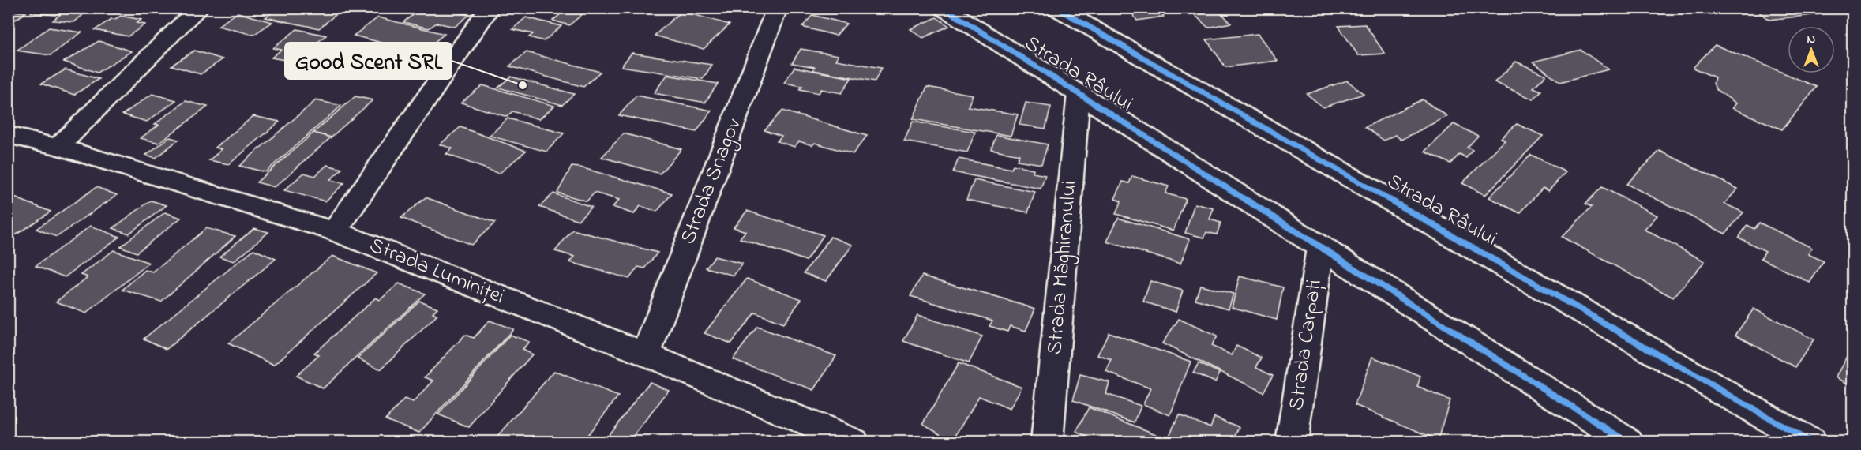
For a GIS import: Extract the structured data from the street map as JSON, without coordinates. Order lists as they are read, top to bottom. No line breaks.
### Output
{"streets":{"street":["Strada Râului","Strada Snagov","Strada Măghiranului","Strada Luminiței","Strada Carpați"]},"crossings":[["Strada Râului","Strada Măghiranului"],["Strada Râului","Strada Carpați"],["Strada Snagov","Strada Luminiței"]],"places":["Good Scent SRL"],"north":"top"}
